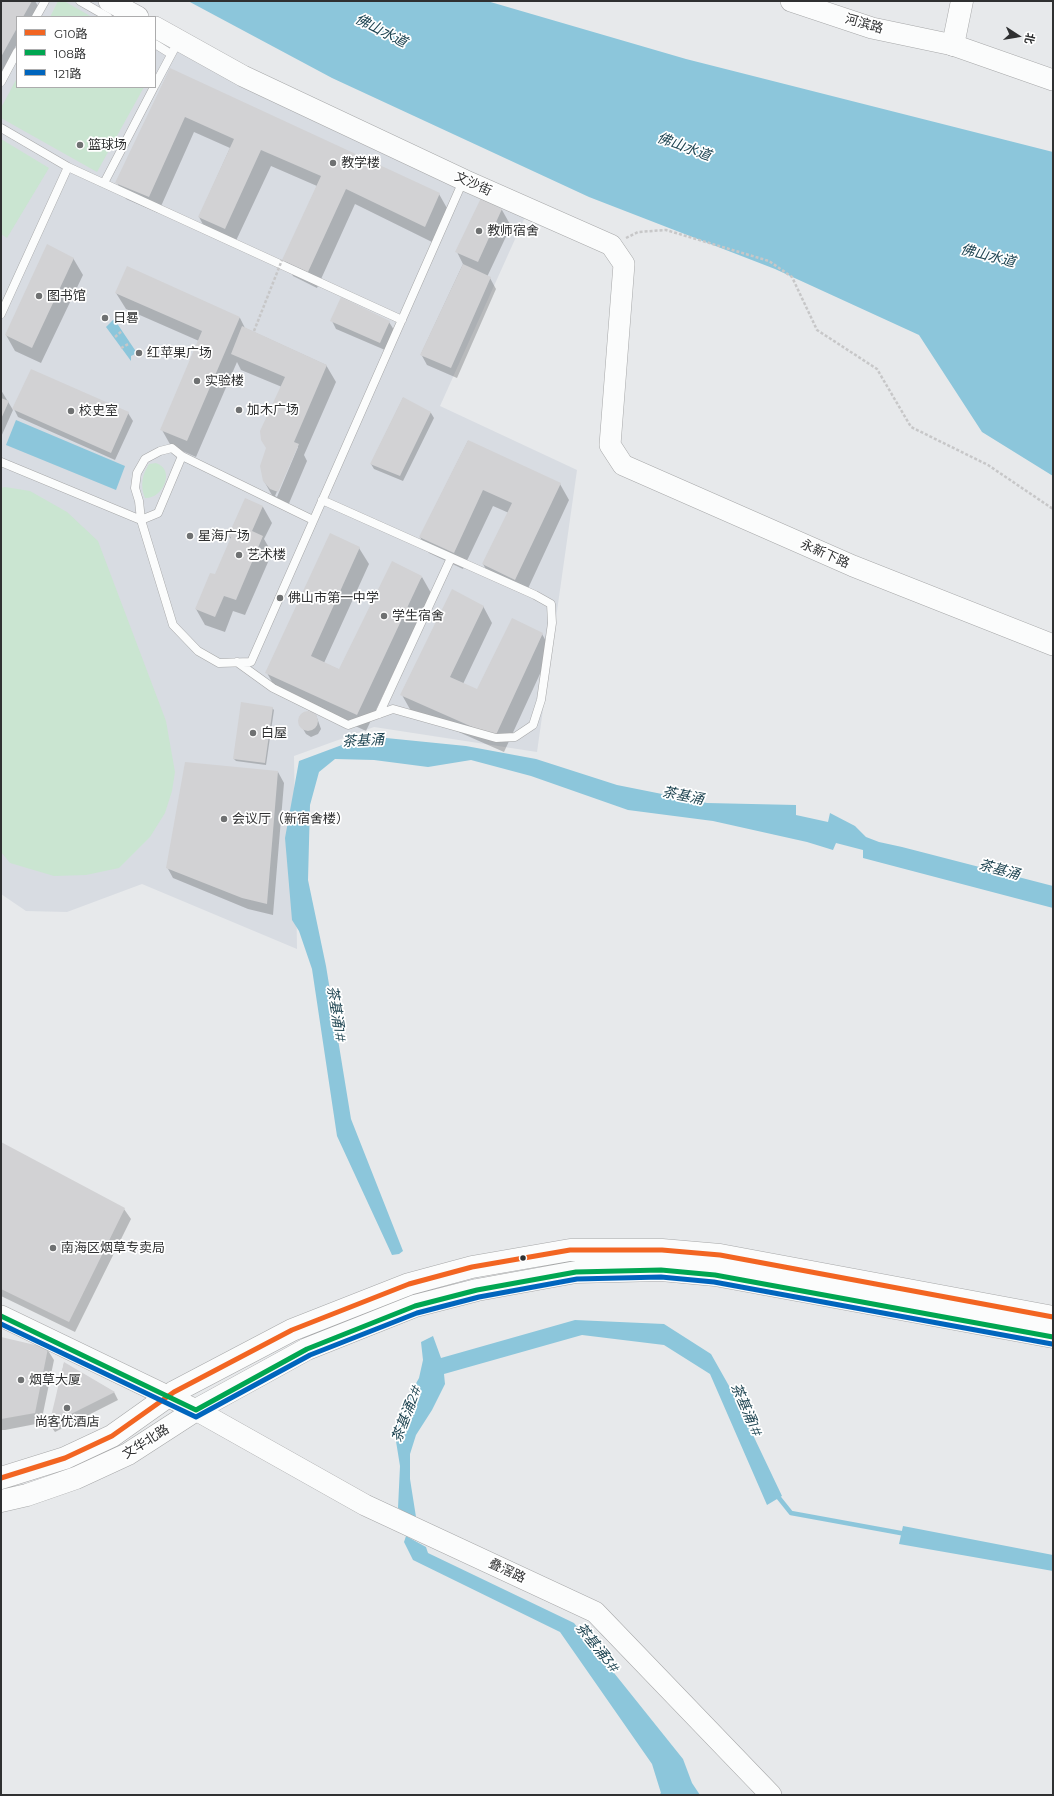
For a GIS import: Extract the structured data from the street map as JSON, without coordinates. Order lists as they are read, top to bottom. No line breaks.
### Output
{"streets":{"main road":["文华北路"],"street":["河滨路","文沙街","永新下路","叠滘路"]},"crossings":[["文沙街","永新下路"],["文华北路","叠滘路"]],"water":["佛山水道","茶基涌","茶基涌1#","茶基涌2#","茶基涌3#"],"places":["篮球场","教学楼","教师宿舍","图书馆","日晷","红苹果广场","实验楼","加木广场","校史室","星海广场","艺术楼","佛山市第一中学","学生宿舍","白屋","会议厅（新宿舍楼）","南海区烟草专卖局","烟草大厦","尚客优酒店"],"lines":["transit line G10路","transit line 108路","transit line 121路"],"legend":["G10路","108路","121路"],"north":"right"}
